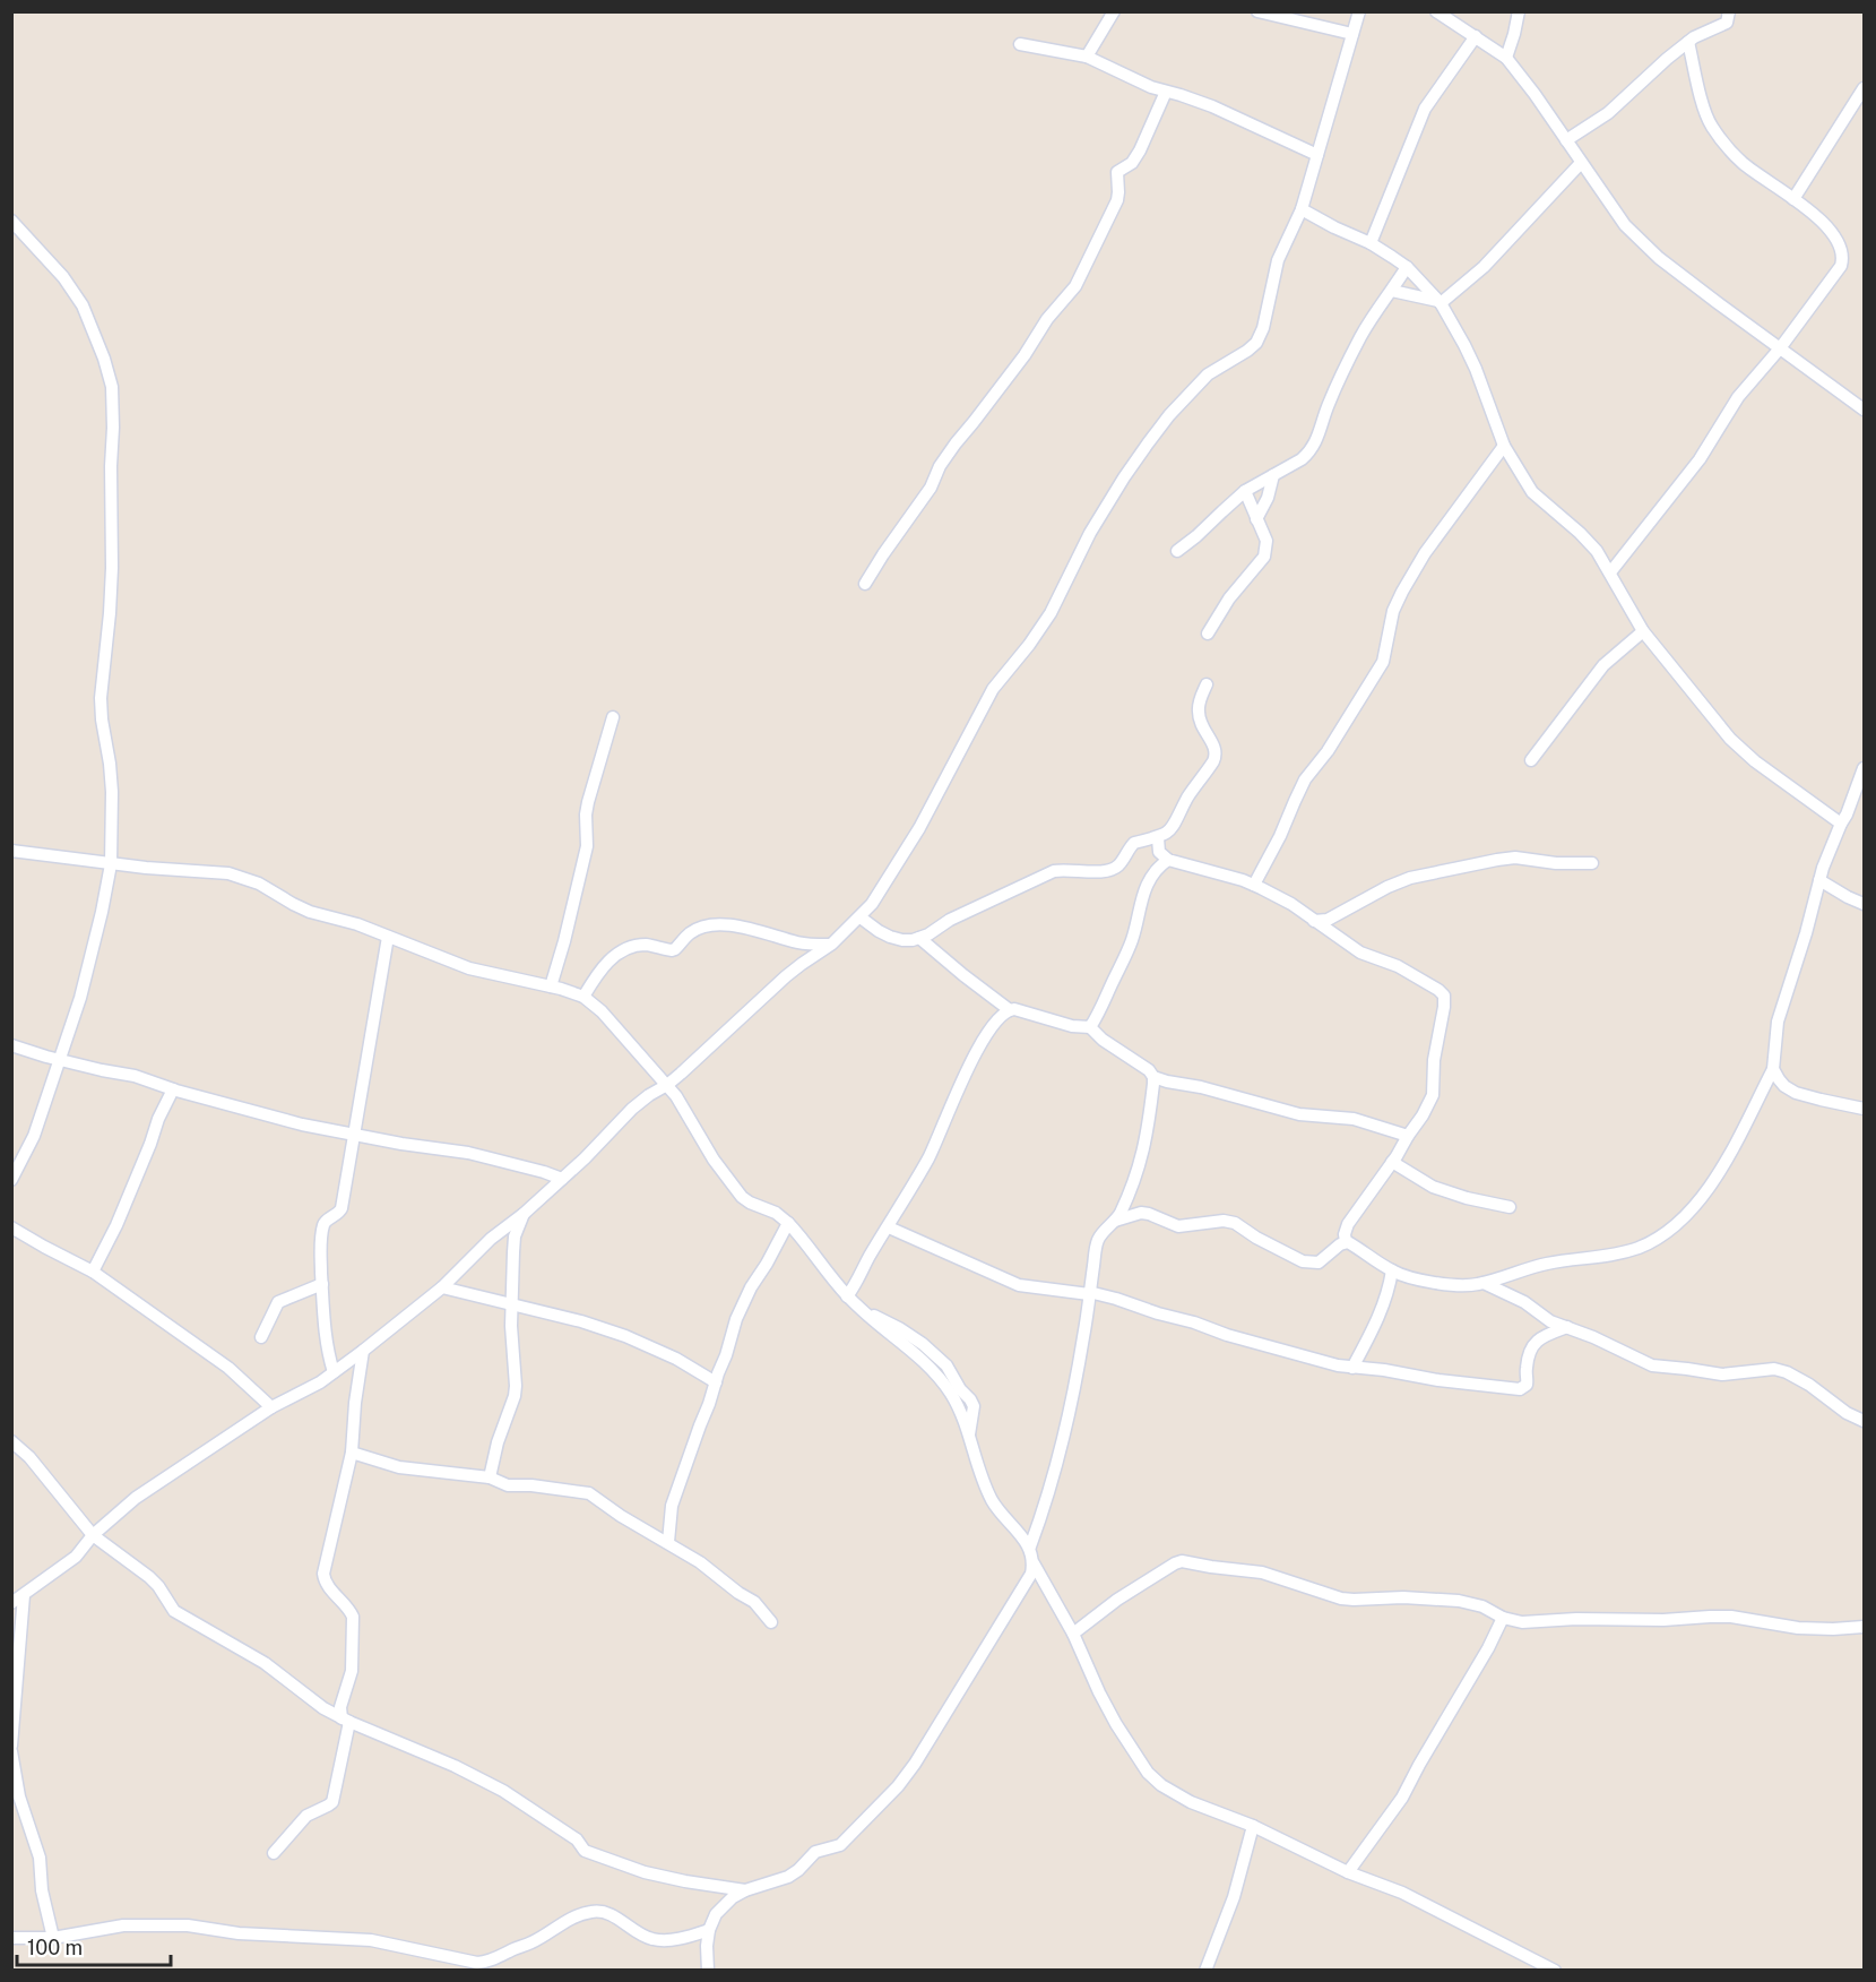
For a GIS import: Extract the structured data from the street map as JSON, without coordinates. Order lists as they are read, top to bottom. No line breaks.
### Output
{"scale_bar":"100 m"}
